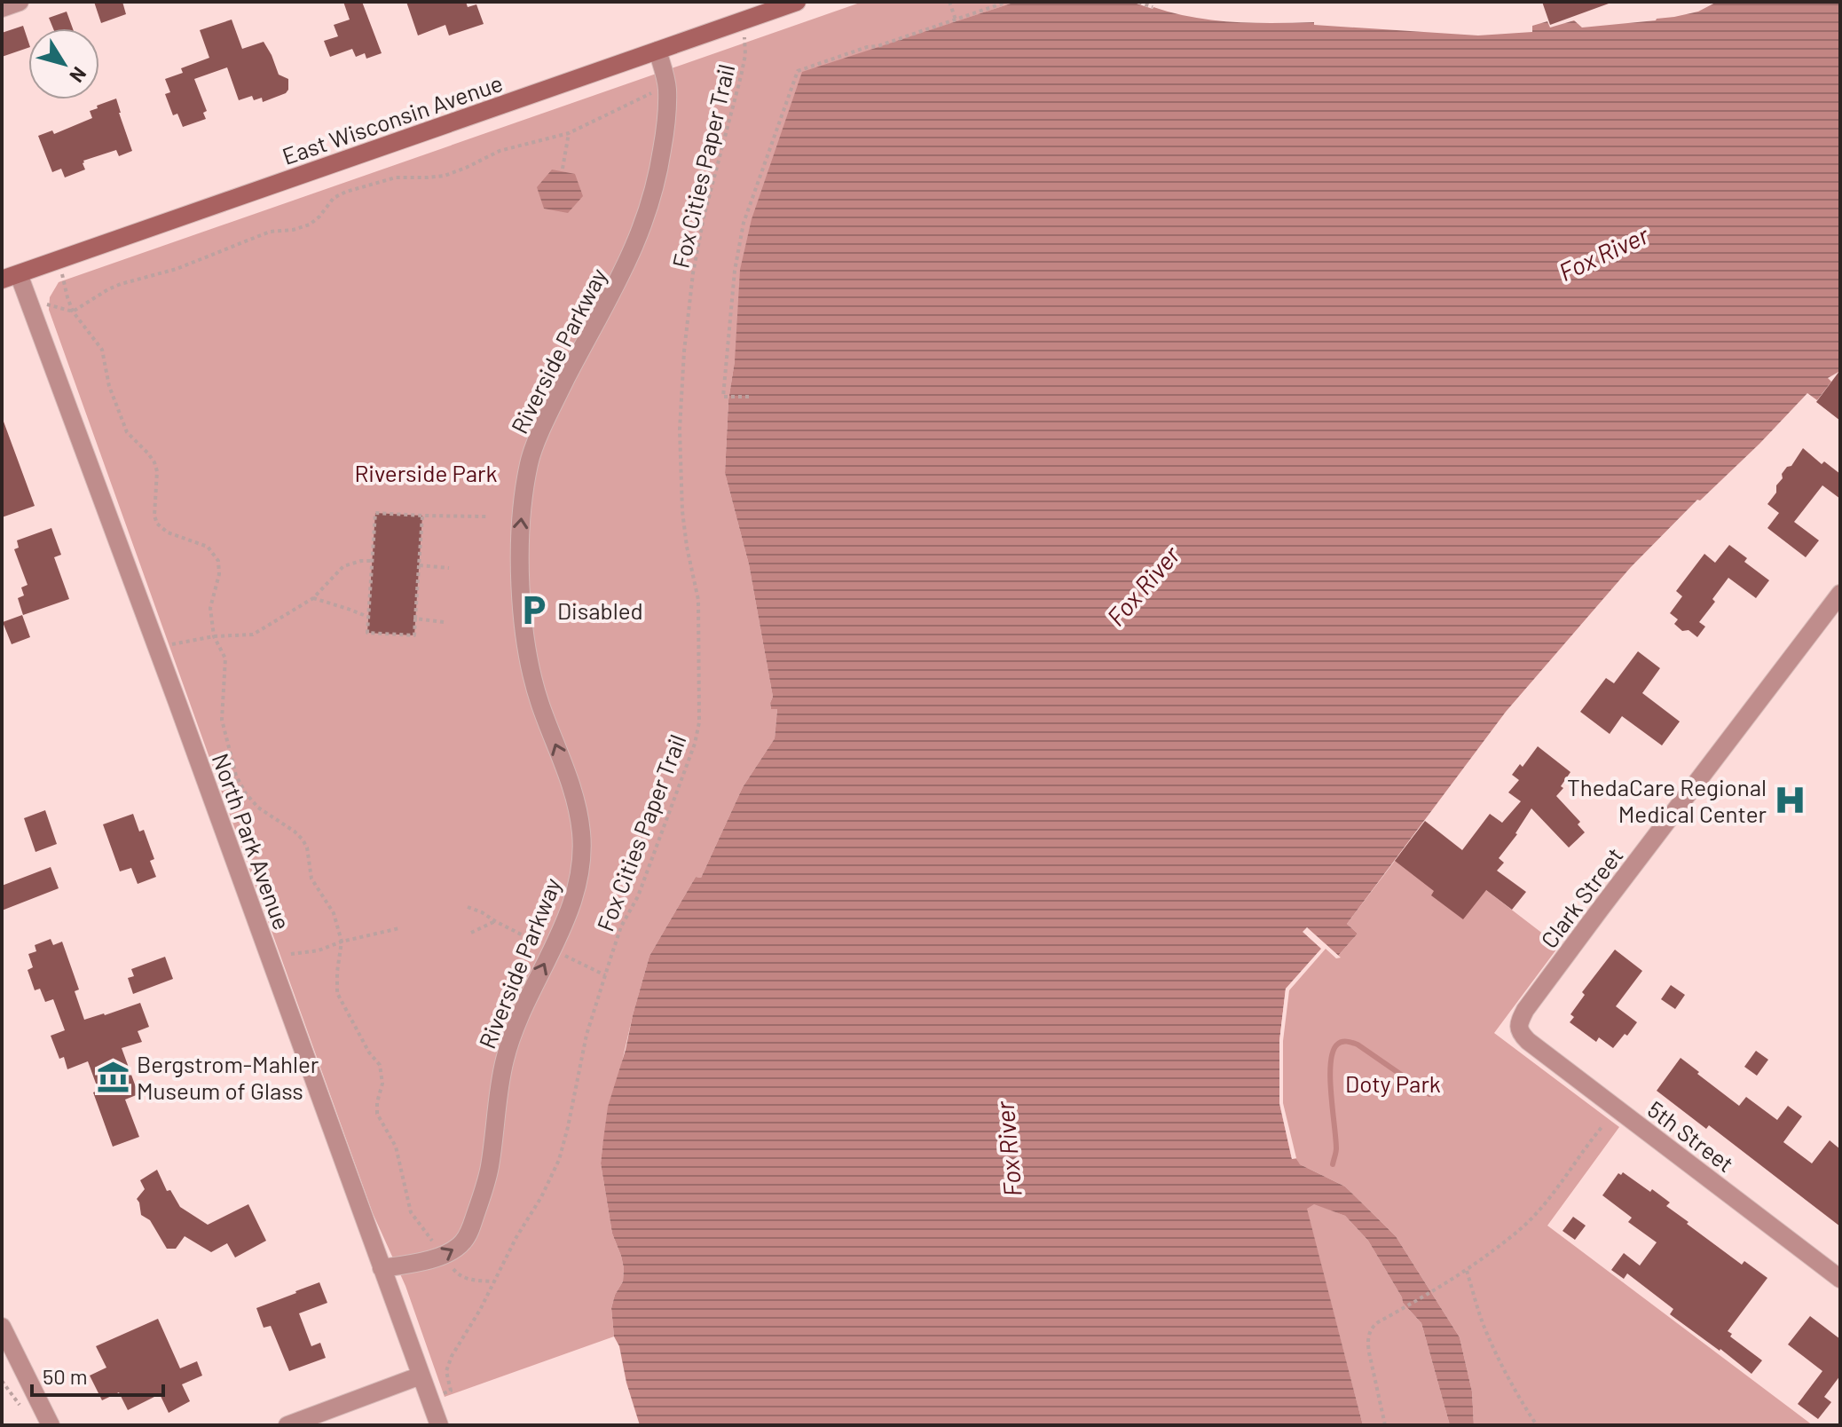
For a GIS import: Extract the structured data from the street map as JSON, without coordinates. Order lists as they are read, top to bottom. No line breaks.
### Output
{"streets":{"main road":["East Wisconsin Avenue"],"street":["Riverside Parkway","North Park Avenue","Clark Street","5th Street"],"path":["Fox Cities Paper Trail"]},"crossings":[["East Wisconsin Avenue","Fox Cities Paper Trail"],["East Wisconsin Avenue","Riverside Parkway"],["East Wisconsin Avenue","North Park Avenue"],["Fox Cities Paper Trail","North Park Avenue"],["Clark Street","5th Street"]],"one_way":["Riverside Parkway"],"water":["Fox River"],"parks":["Riverside Park","Doty Park"],"places":{"parking":["Disabled"],"hospital":["ThedaCare Regional Medical Center"],"museum":["Bergstrom-Mahler Museum of Glass"]},"scale_bar":"50 m","north":"bottom right"}
